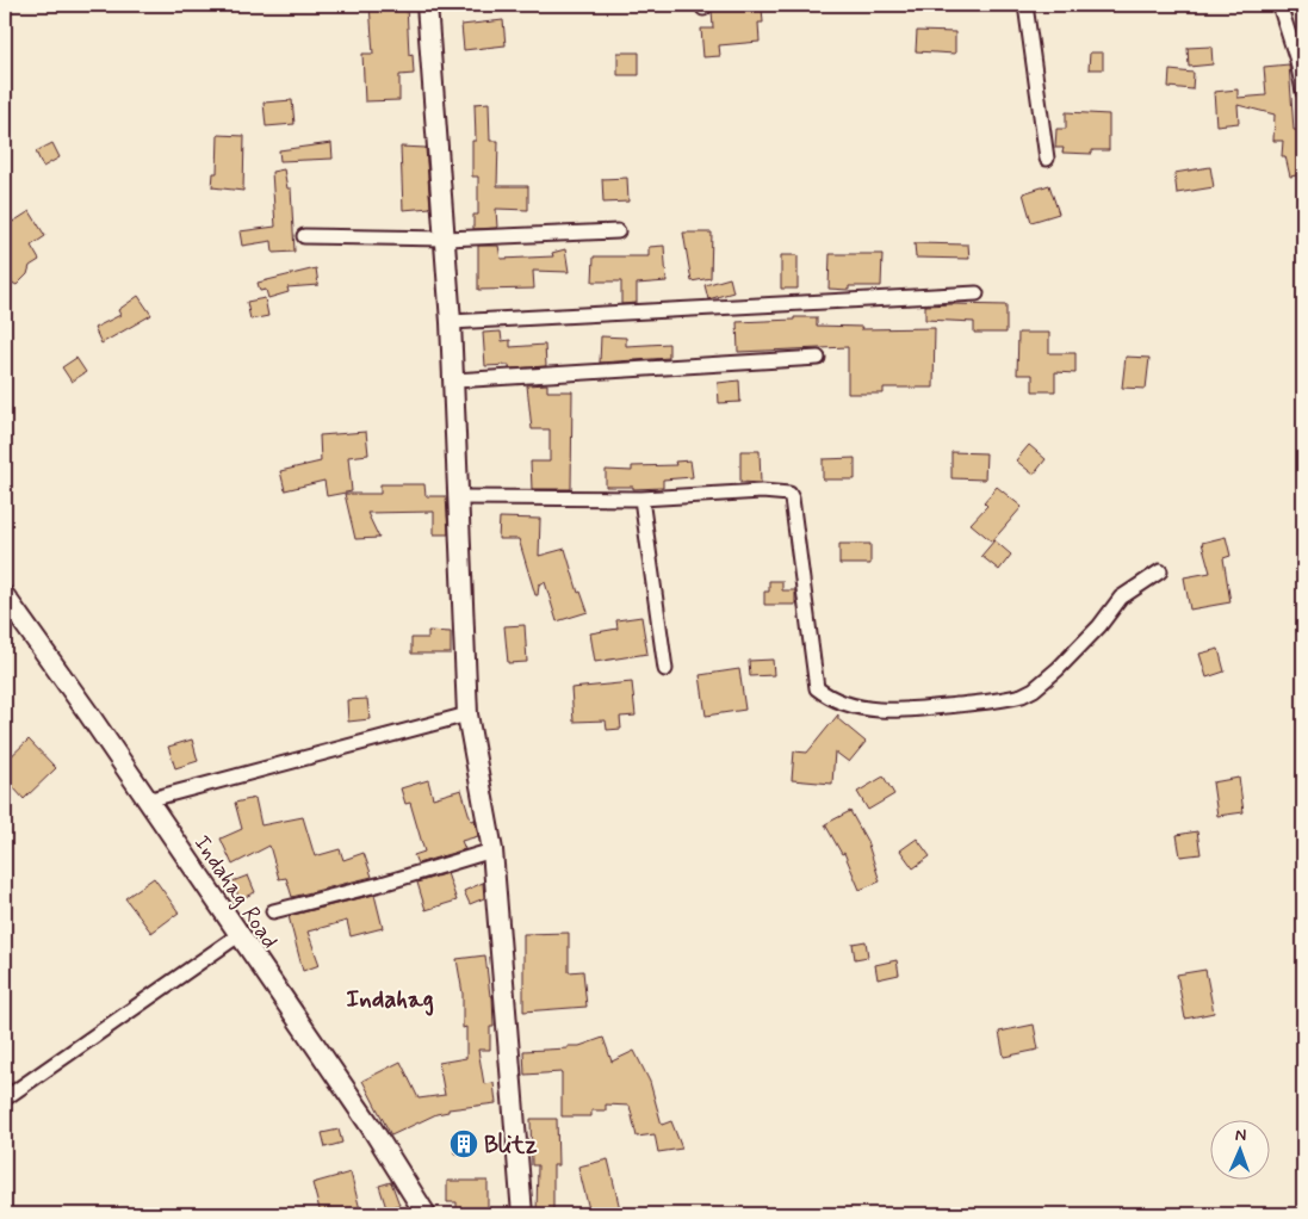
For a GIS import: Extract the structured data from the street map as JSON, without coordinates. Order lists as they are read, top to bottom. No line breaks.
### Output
{"streets":{"main road":["Indahag Road"]},"districts":["Indahag"],"places":{"building":["Blitz"]},"north":"top"}
